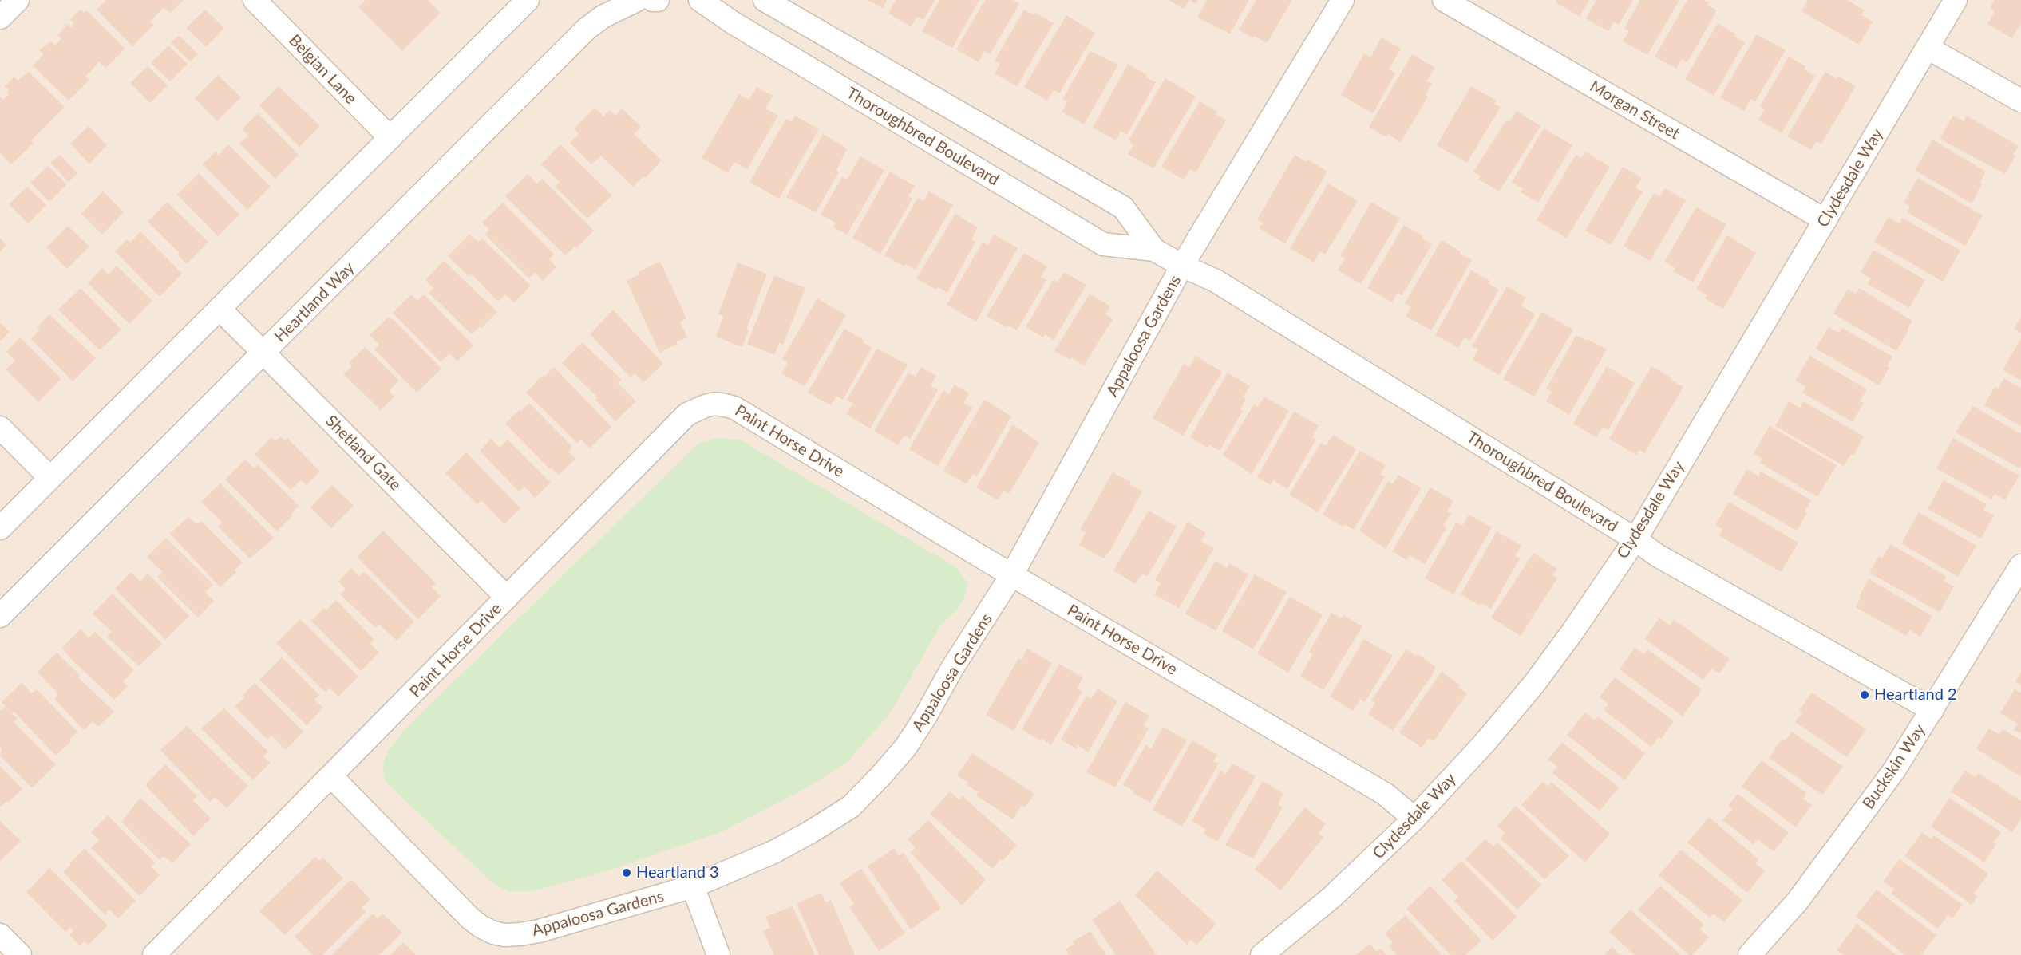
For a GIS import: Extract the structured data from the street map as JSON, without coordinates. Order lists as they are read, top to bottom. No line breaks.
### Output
{"streets":{"street":["Belgian Lane","Morgan Street","Thoroughbred Boulevard","Clydesdale Way","Heartland Way","Appaloosa Gardens","Paint Horse Drive","Shetland Gate","Buckskin Way"]},"crossings":[["Morgan Street","Clydesdale Way"],["Thoroughbred Boulevard","Clydesdale Way"],["Thoroughbred Boulevard","Appaloosa Gardens"],["Thoroughbred Boulevard","Buckskin Way"],["Clydesdale Way","Paint Horse Drive"],["Heartland Way","Shetland Gate"],["Appaloosa Gardens","Paint Horse Drive"],["Paint Horse Drive","Shetland Gate"]],"places":["Heartland 2","Heartland 3"]}
